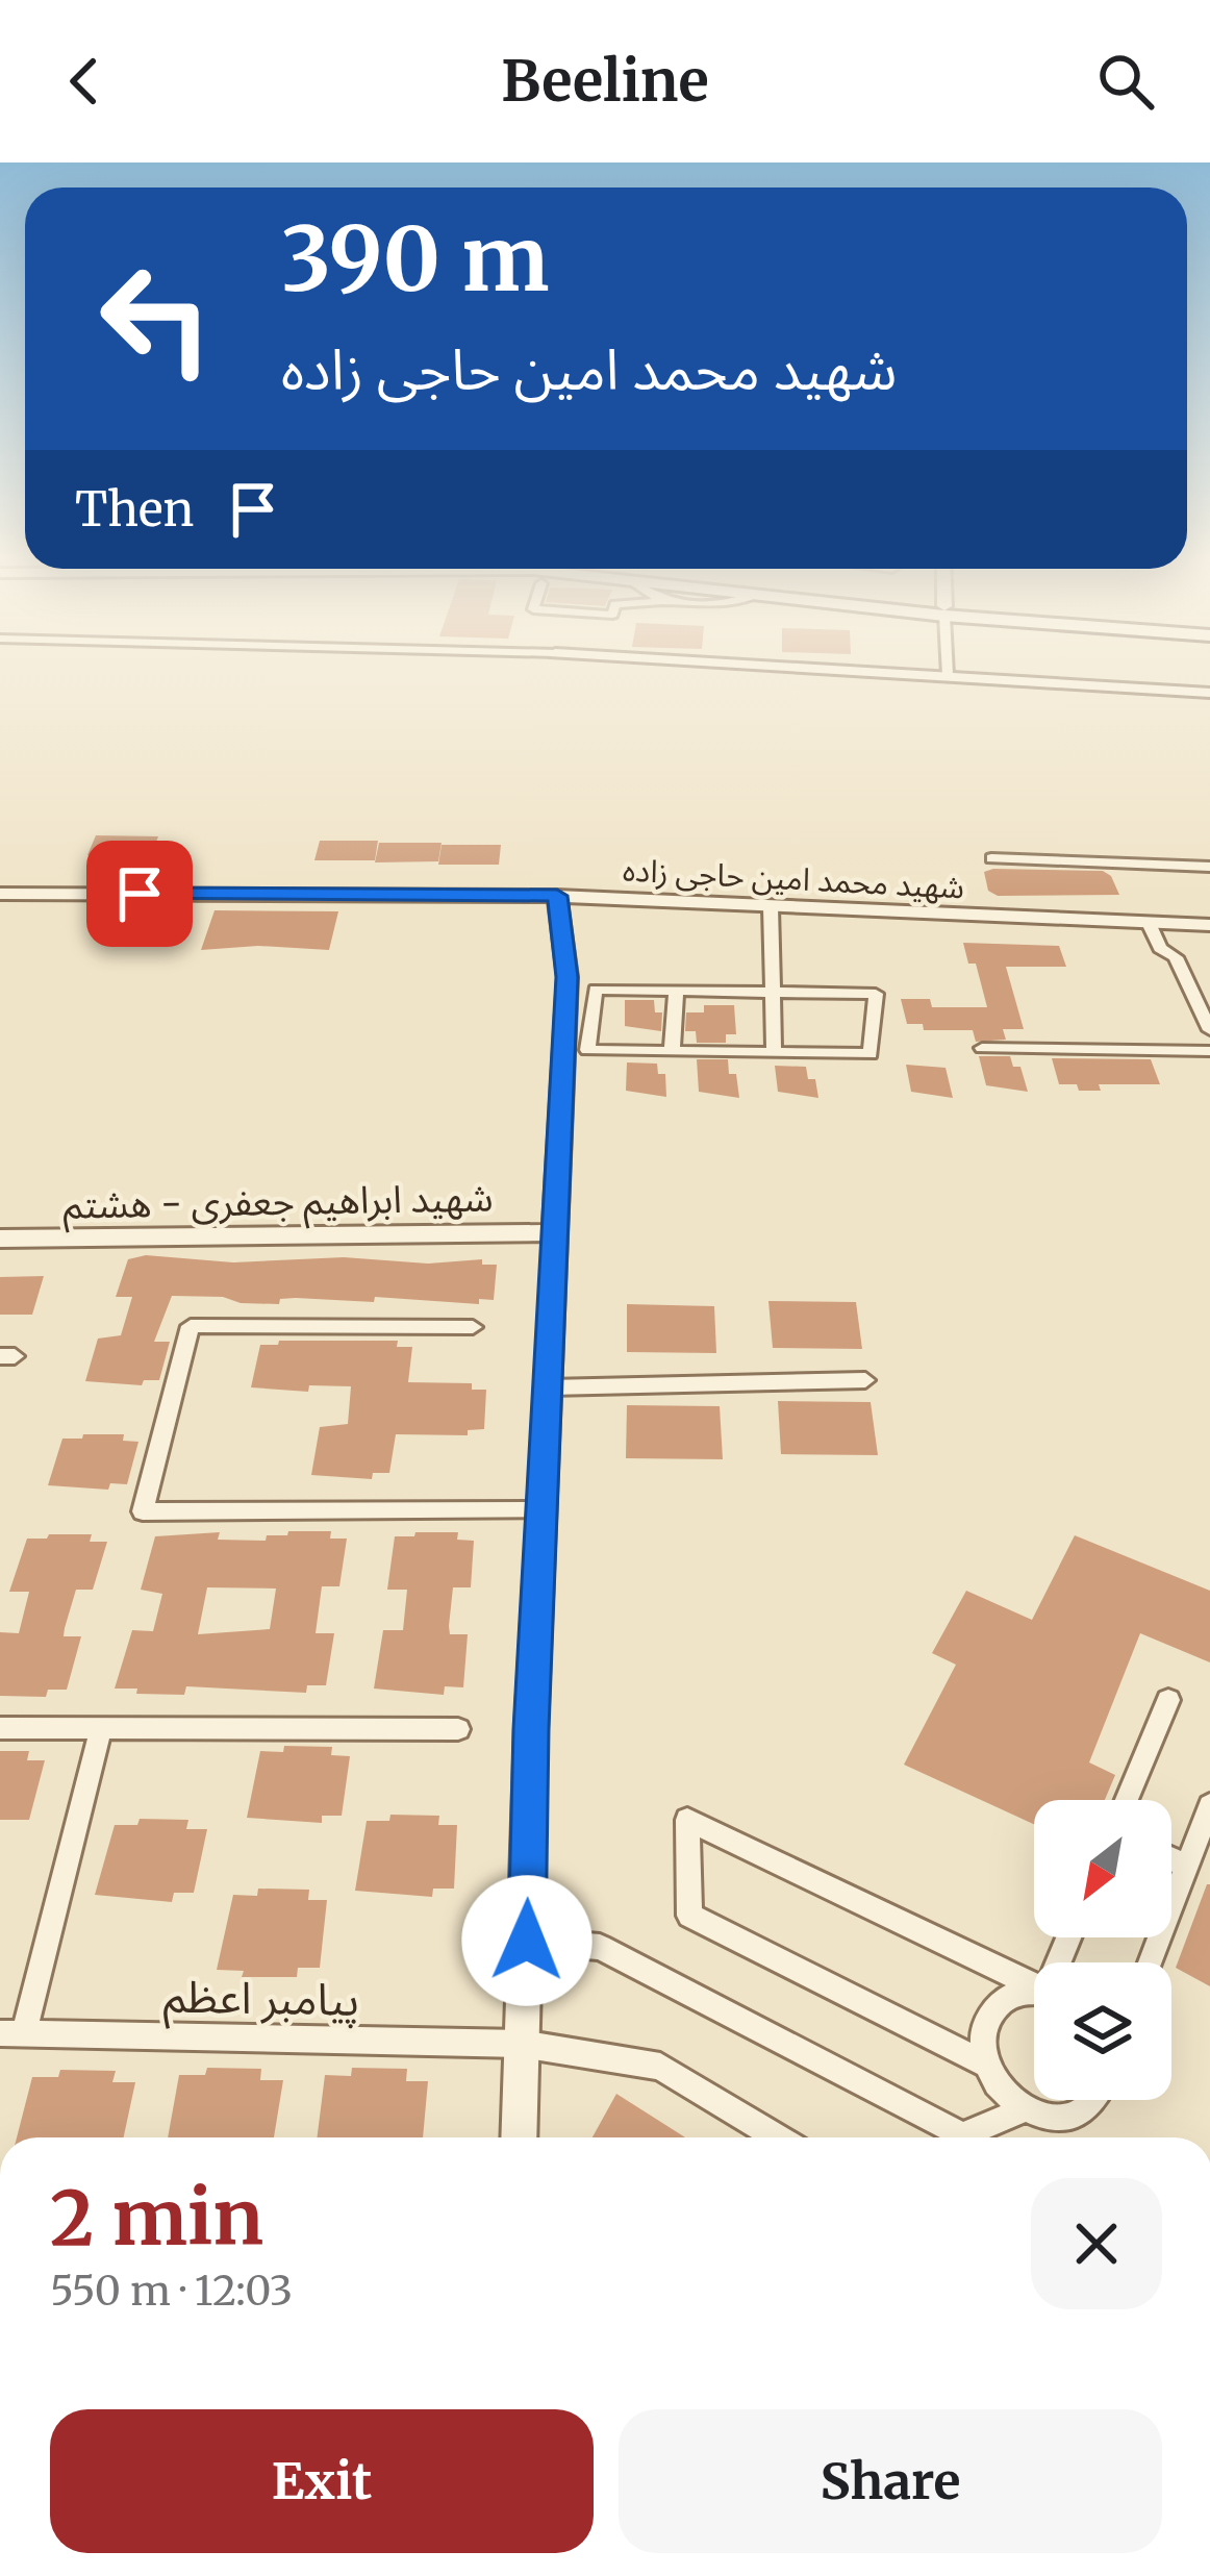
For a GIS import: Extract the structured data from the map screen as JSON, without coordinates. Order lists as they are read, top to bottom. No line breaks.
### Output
{"streets":{"street":["شهید محمد امین حاجی زاده","شهید ابراهیم جعفری - هشتم","پیامبر اعظم"]},"north":"bottom left","page":{"header":"Beeline","turn":["390 m","شهید محمد امین حاجی زاده"],"then":"Then","heading":["2 min","550 m · 12:03"],"buttons":["Exit","Share"]}}
